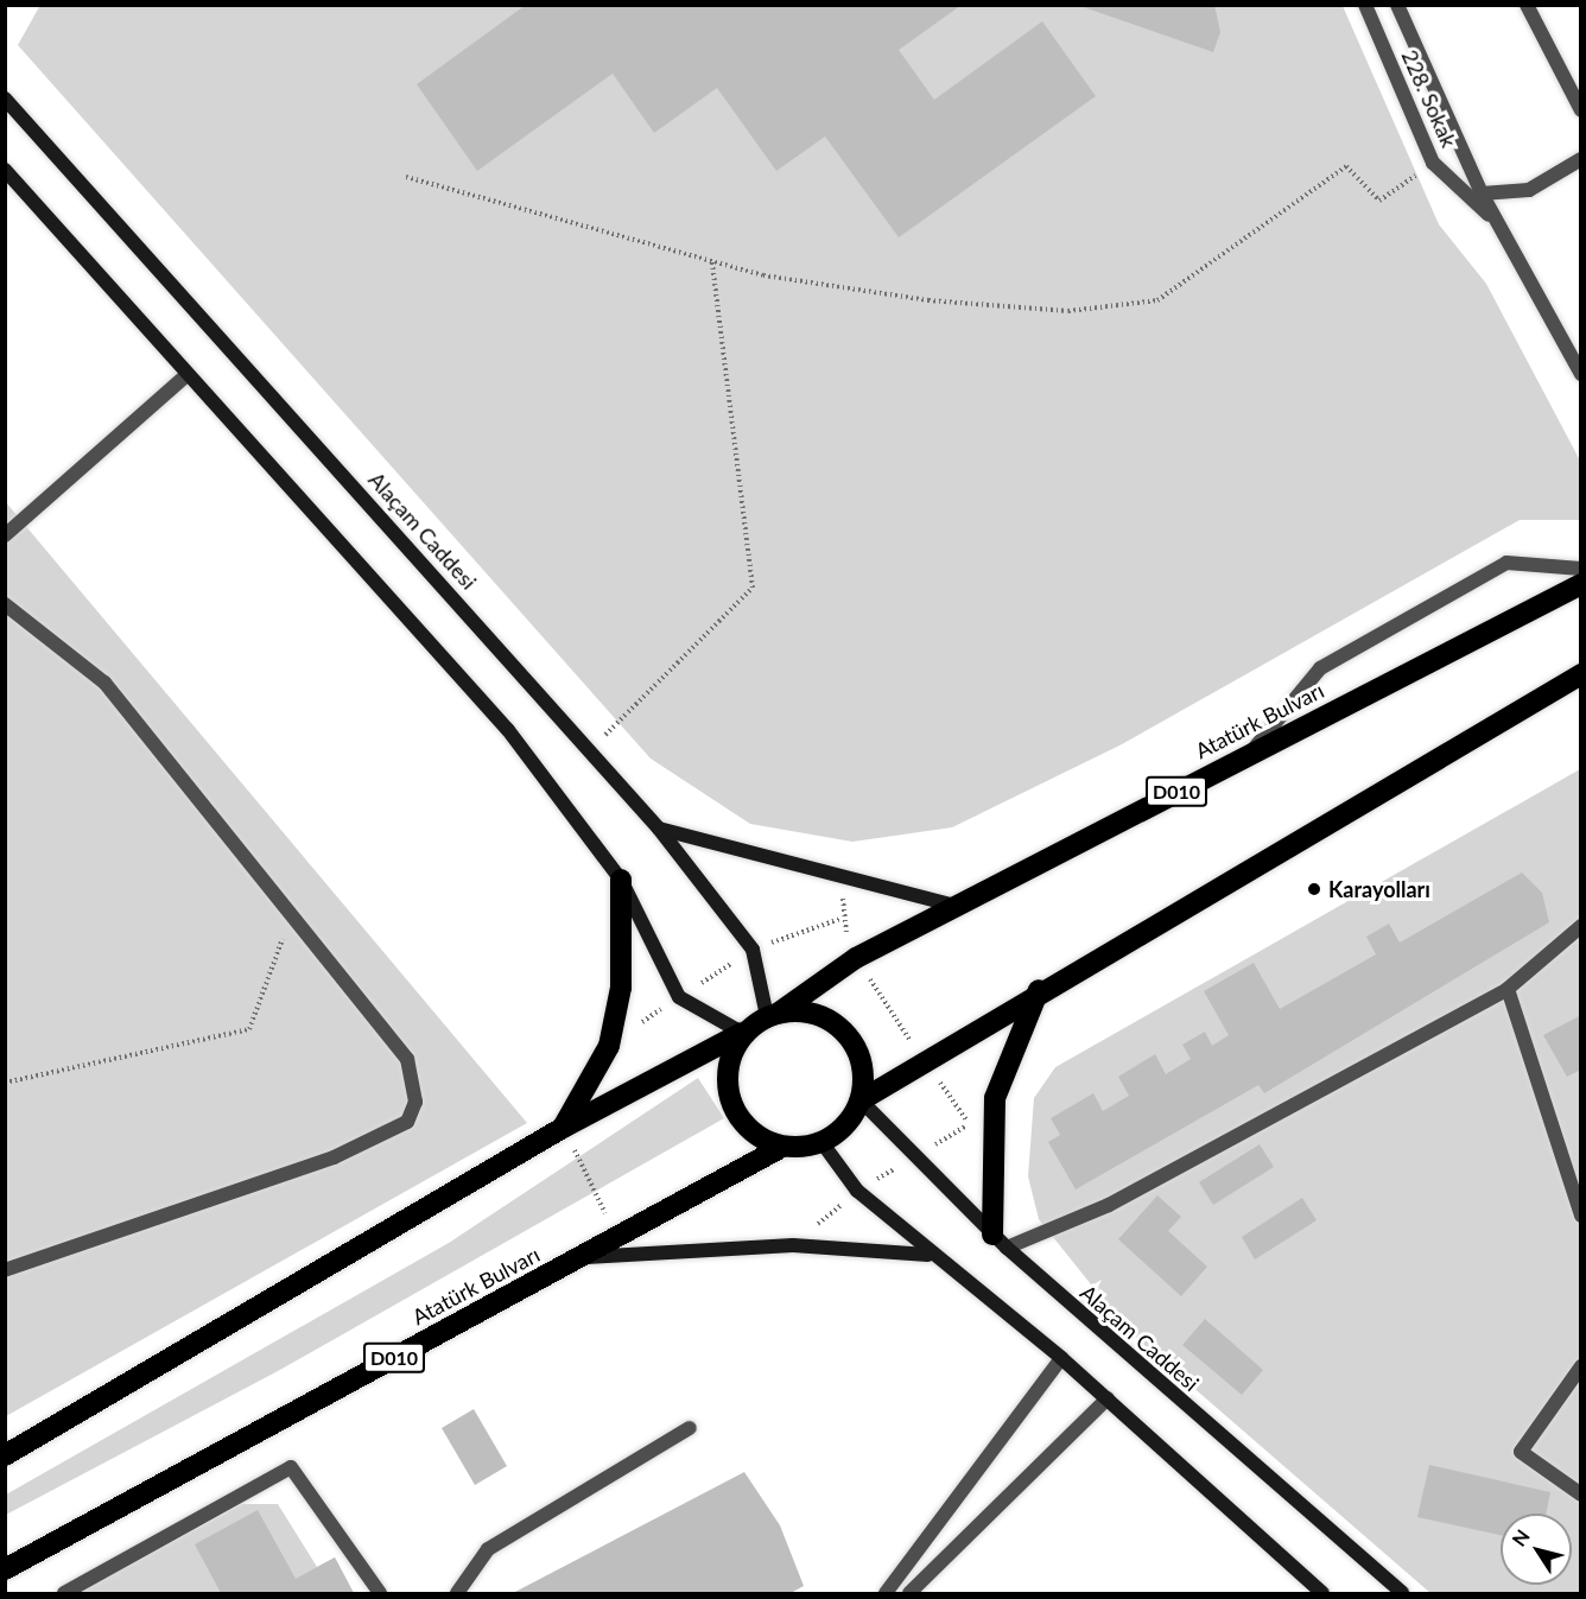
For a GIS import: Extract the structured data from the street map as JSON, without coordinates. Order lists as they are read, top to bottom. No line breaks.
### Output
{"streets":{"highway":["Atatürk Bulvarı","D010"],"main road":["Alaçam Caddesi"],"street":["228. Sokak"]},"crossings":[["Alaçam Caddesi","Atatürk Bulvarı"],["Alaçam Caddesi","D010"],["Atatürk Bulvarı","D010"]],"places":["Karayolları"],"north":"top left"}
